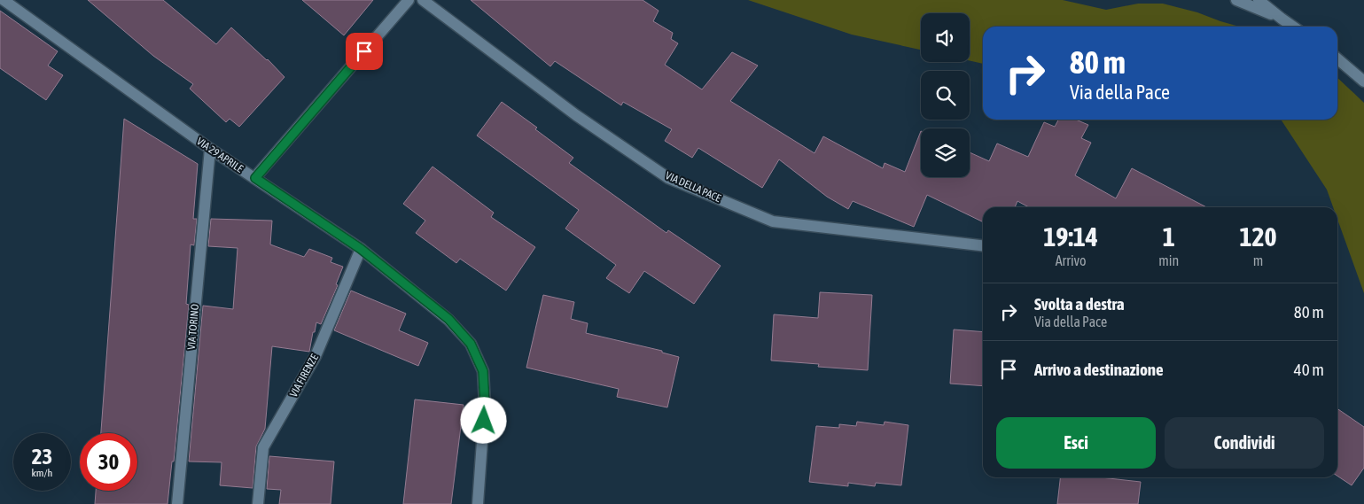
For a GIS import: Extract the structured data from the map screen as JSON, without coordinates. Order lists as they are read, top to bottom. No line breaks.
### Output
{"streets":{"street":["VIA 29 APRILE","VIA DELLA PACE","VIA TORINO","VIA FIRENZE"]},"crossings":[["VIA 29 APRILE","VIA TORINO"],["VIA 29 APRILE","VIA FIRENZE"]],"page":{"turn":["80 m","Via della Pace"],"eta":["19:14","Arrivo","1","min","120","m"],"list":[{"name":"Svolta a destra","note":"Via della Pace","value":"80 m"},{"name":"Arrivo a destinazione","value":"40 m"}],"buttons":["Esci","Condividi"],"speed":"23 km/h","limit":"30"}}
